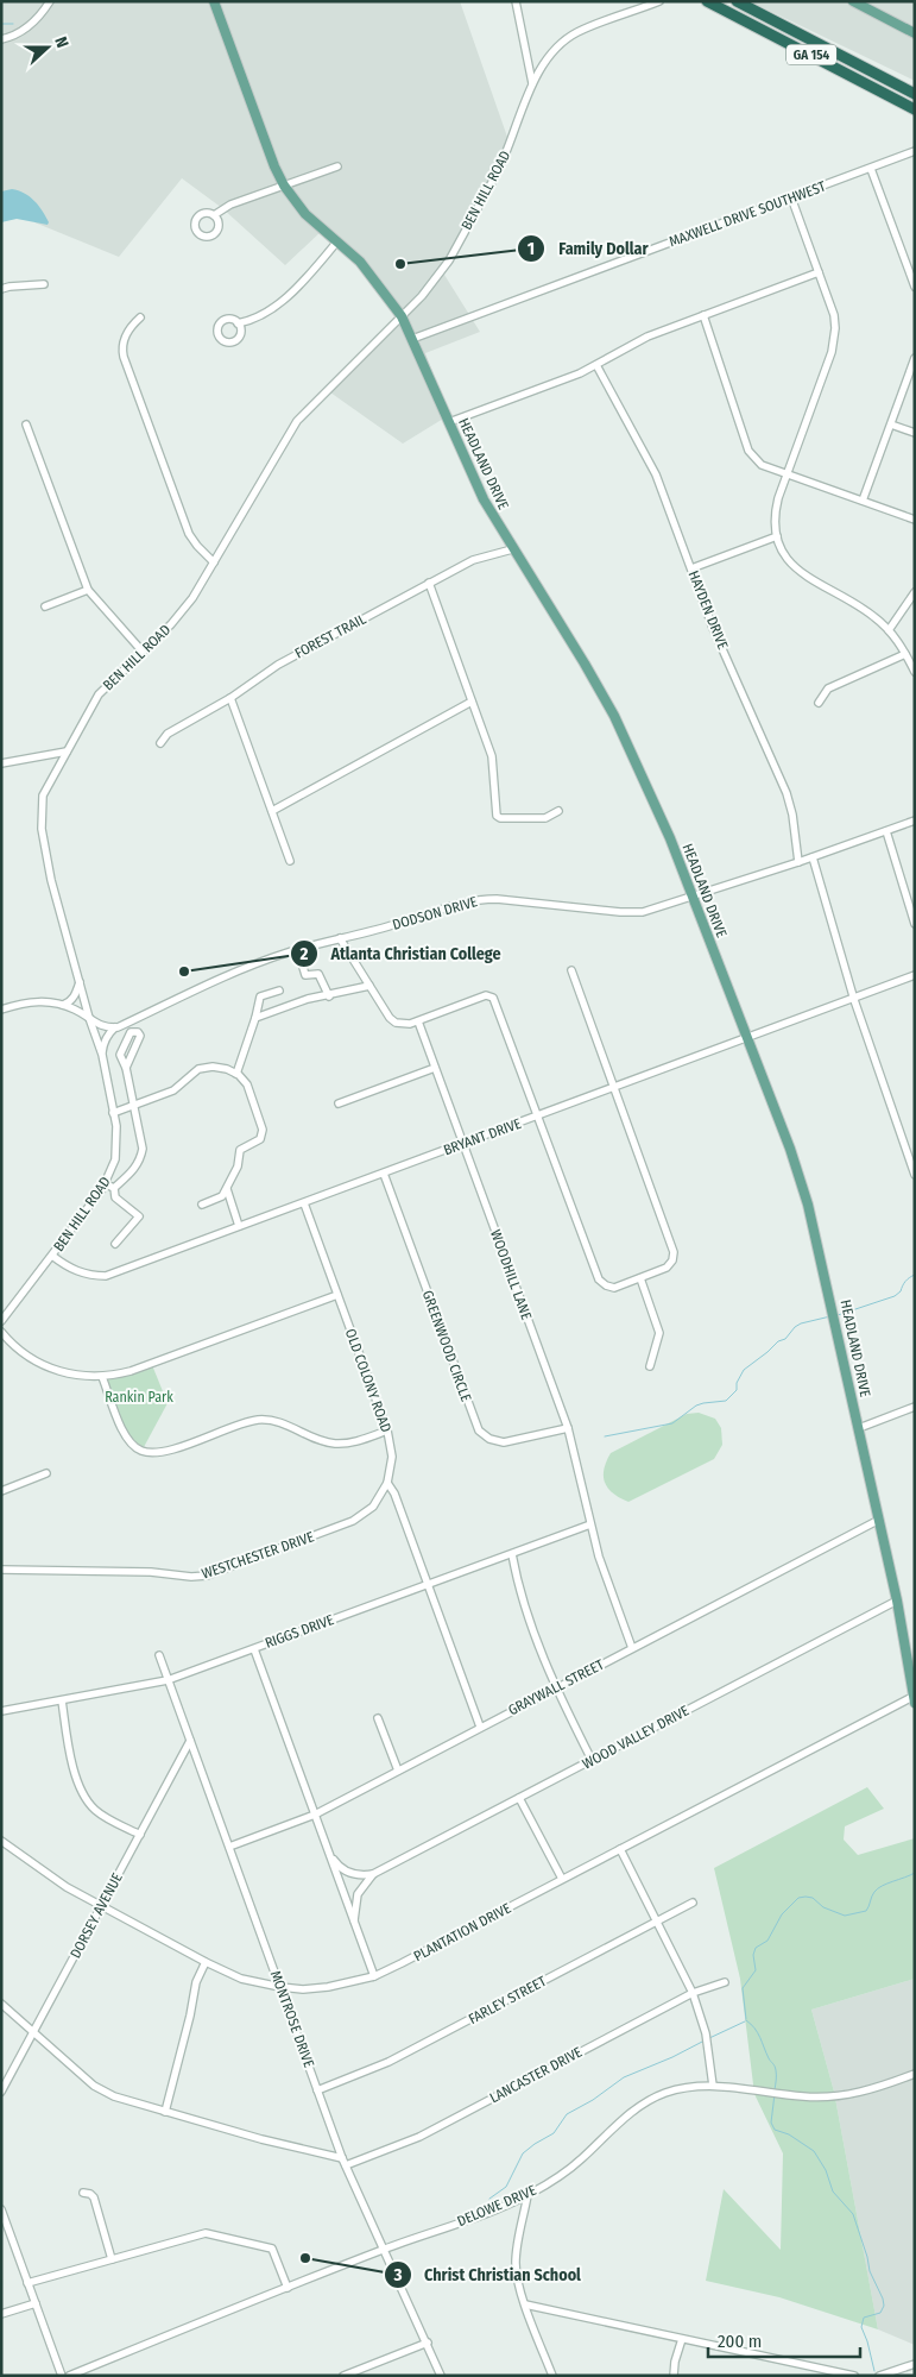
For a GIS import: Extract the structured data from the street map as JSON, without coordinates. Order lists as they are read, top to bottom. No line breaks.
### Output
{"streets":{"highway":["GA 154"],"main road":["HEADLAND DRIVE"],"street":["BEN HILL ROAD","MAXWELL DRIVE SOUTHWEST","HAYDEN DRIVE","FOREST TRAIL","DODSON DRIVE","BRYANT DRIVE","WOODHILL LANE","GREENWOOD CIRCLE","OLD COLONY ROAD","WESTCHESTER DRIVE","RIGGS DRIVE","GRAYWALL STREET","WOOD VALLEY DRIVE","DORSEY AVENUE","PLANTATION DRIVE","FARLEY STREET","MONTROSE DRIVE","LANCASTER DRIVE","DELOWE DRIVE"]},"crossings":[["BEN HILL ROAD","HEADLAND DRIVE"],["BEN HILL ROAD","BRYANT DRIVE"],["MAXWELL DRIVE SOUTHWEST","HEADLAND DRIVE"],["HEADLAND DRIVE","FOREST TRAIL"],["HEADLAND DRIVE","DODSON DRIVE"],["HEADLAND DRIVE","BRYANT DRIVE"],["HEADLAND DRIVE","GRAYWALL STREET"],["HEADLAND DRIVE","WOOD VALLEY DRIVE"],["HEADLAND DRIVE","PLANTATION DRIVE"],["HAYDEN DRIVE","DODSON DRIVE"],["BRYANT DRIVE","WOODHILL LANE"],["BRYANT DRIVE","GREENWOOD CIRCLE"],["BRYANT DRIVE","OLD COLONY ROAD"],["WOODHILL LANE","GREENWOOD CIRCLE"],["WOODHILL LANE","RIGGS DRIVE"],["WOODHILL LANE","GRAYWALL STREET"],["OLD COLONY ROAD","WESTCHESTER DRIVE"],["RIGGS DRIVE","MONTROSE DRIVE"],["GRAYWALL STREET","MONTROSE DRIVE"],["DORSEY AVENUE","PLANTATION DRIVE"],["DORSEY AVENUE","MONTROSE DRIVE"],["PLANTATION DRIVE","MONTROSE DRIVE"],["FARLEY STREET","MONTROSE DRIVE"],["MONTROSE DRIVE","LANCASTER DRIVE"],["MONTROSE DRIVE","DELOWE DRIVE"]],"parks":["Rankin Park"],"places":["Family Dollar","Atlanta Christian College","Christ Christian School"],"scale_bar":"200 m","north":"right"}
